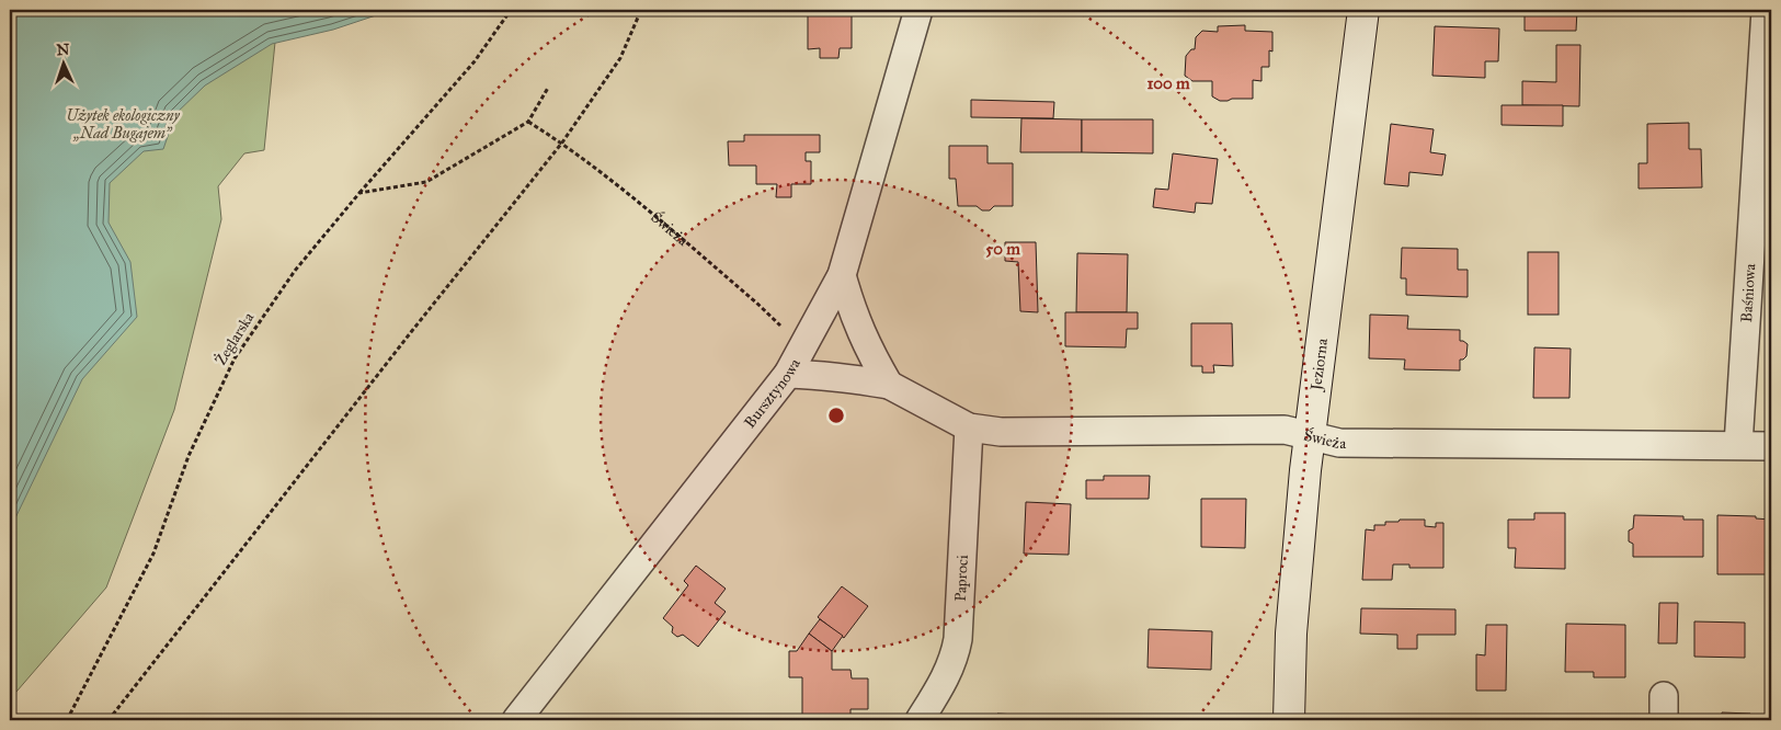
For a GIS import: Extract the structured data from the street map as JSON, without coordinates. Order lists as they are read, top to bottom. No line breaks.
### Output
{"streets":{"street":["Świeża","Baśniowa","Jeziorna","Bursztynowa","Paproci"],"path":["Żeglarska"]},"crossings":[["Świeża","Baśniowa"],["Świeża","Jeziorna"],["Świeża","Bursztynowa"],["Świeża","Paproci"]],"parks":["Użytek ekologiczny „Nad Bugajem”"],"north":"top","rings":["100 m","50 m"]}
